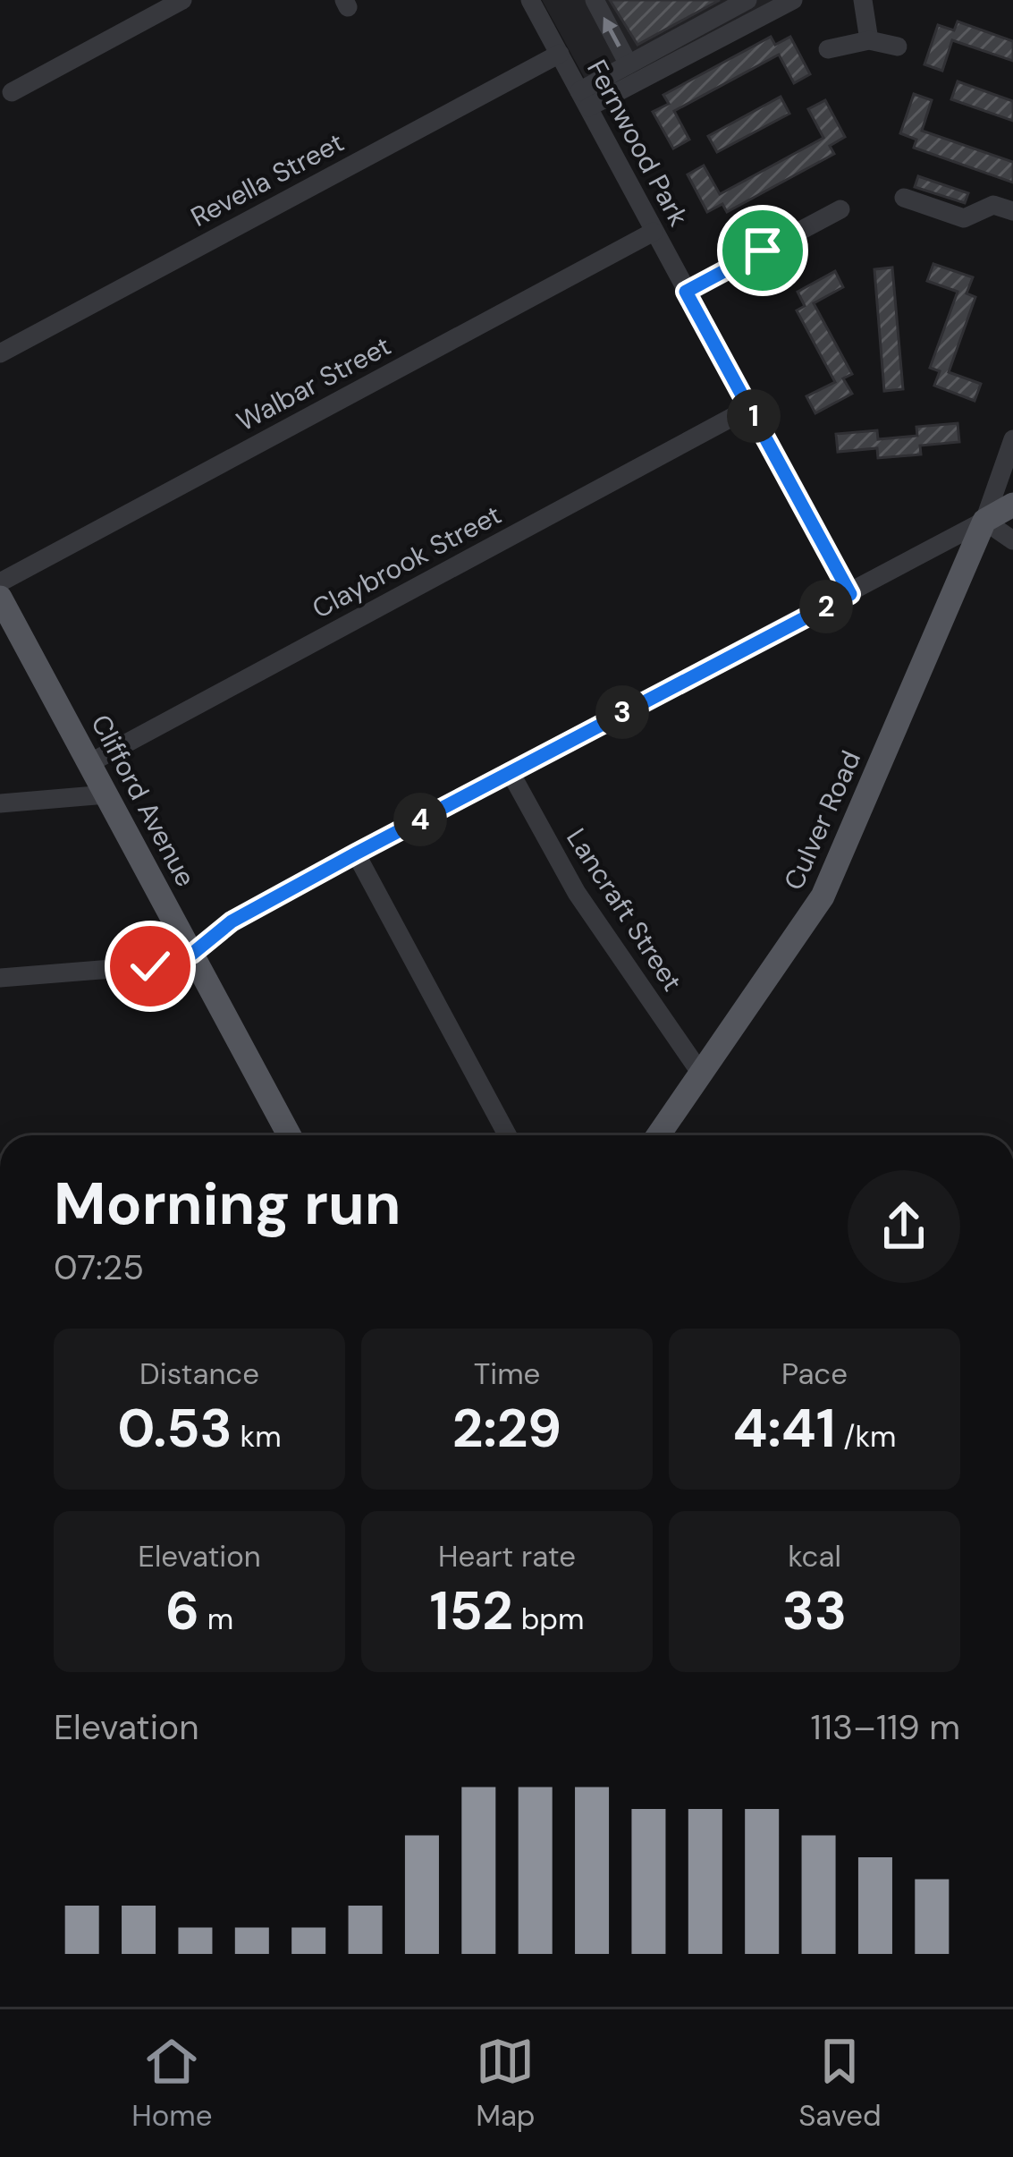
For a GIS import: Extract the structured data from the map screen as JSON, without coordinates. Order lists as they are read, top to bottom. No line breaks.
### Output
{"streets":{"main road":["Clifford Avenue","Culver Road"],"street":["Fernwood Park","Revella Street","Walbar Street","Claybrook Street","Lancraft Street"]},"crossings":[["Fernwood Park","Revella Street"],["Fernwood Park","Walbar Street"],["Fernwood Park","Claybrook Street"],["Claybrook Street","Clifford Avenue"],["Culver Road","Lancraft Street"]],"page":{"pins":["1","2","3","4"],"heading":["Morning run","07:25"],"stats":[["Distance","0.53 km"],["Time","2:29"],["Pace","4:41 /km"],["Elevation","6 m"],["Heart rate","152 bpm"],["kcal","33"]],"chart":["Elevation","113–119 m"],"tabs":["Home","Map","Saved"]}}
